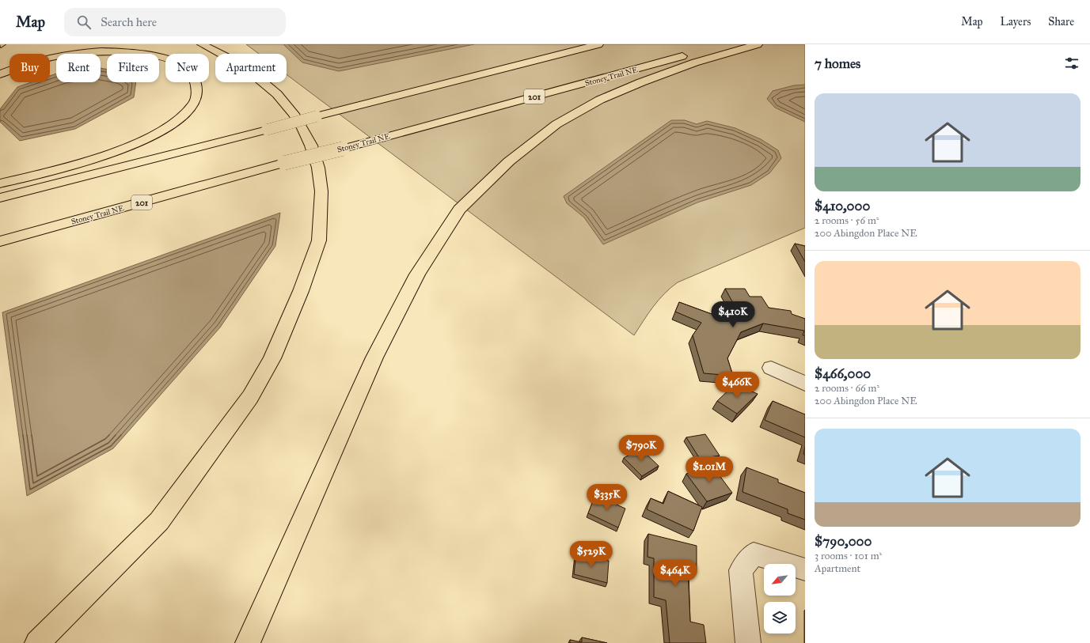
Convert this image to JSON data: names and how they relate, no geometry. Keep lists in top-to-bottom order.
{
  "streets": {
    "highway": ["Stoney Trail NE", "201"]
  },
  "north": "bottom left",
  "page": {
    "header": "Map",
    "search": "Search here",
    "nav": ["Map", "Layers", "Share"],
    "heading": "7 homes",
    "chip": [
      "Buy",
      "Rent",
      "Filters",
      "New",
      "Apartment"
    ],
    "list": [
      {
        "name": "$410,000",
        "note": "2 rooms · 56 m² · 200 Abingdon Place NE"
      },
      {
        "name": "$466,000",
        "note": "2 rooms · 66 m² · 200 Abingdon Place NE"
      },
      {
        "name": "$790,000",
        "note": "3 rooms · 101 m² · Apartment"
      }
    ],
    "price": [
      "$410K",
      "$466K",
      "$790K",
      "$1.01M",
      "$335K",
      "$529K",
      "$464K"
    ]
  }
}
